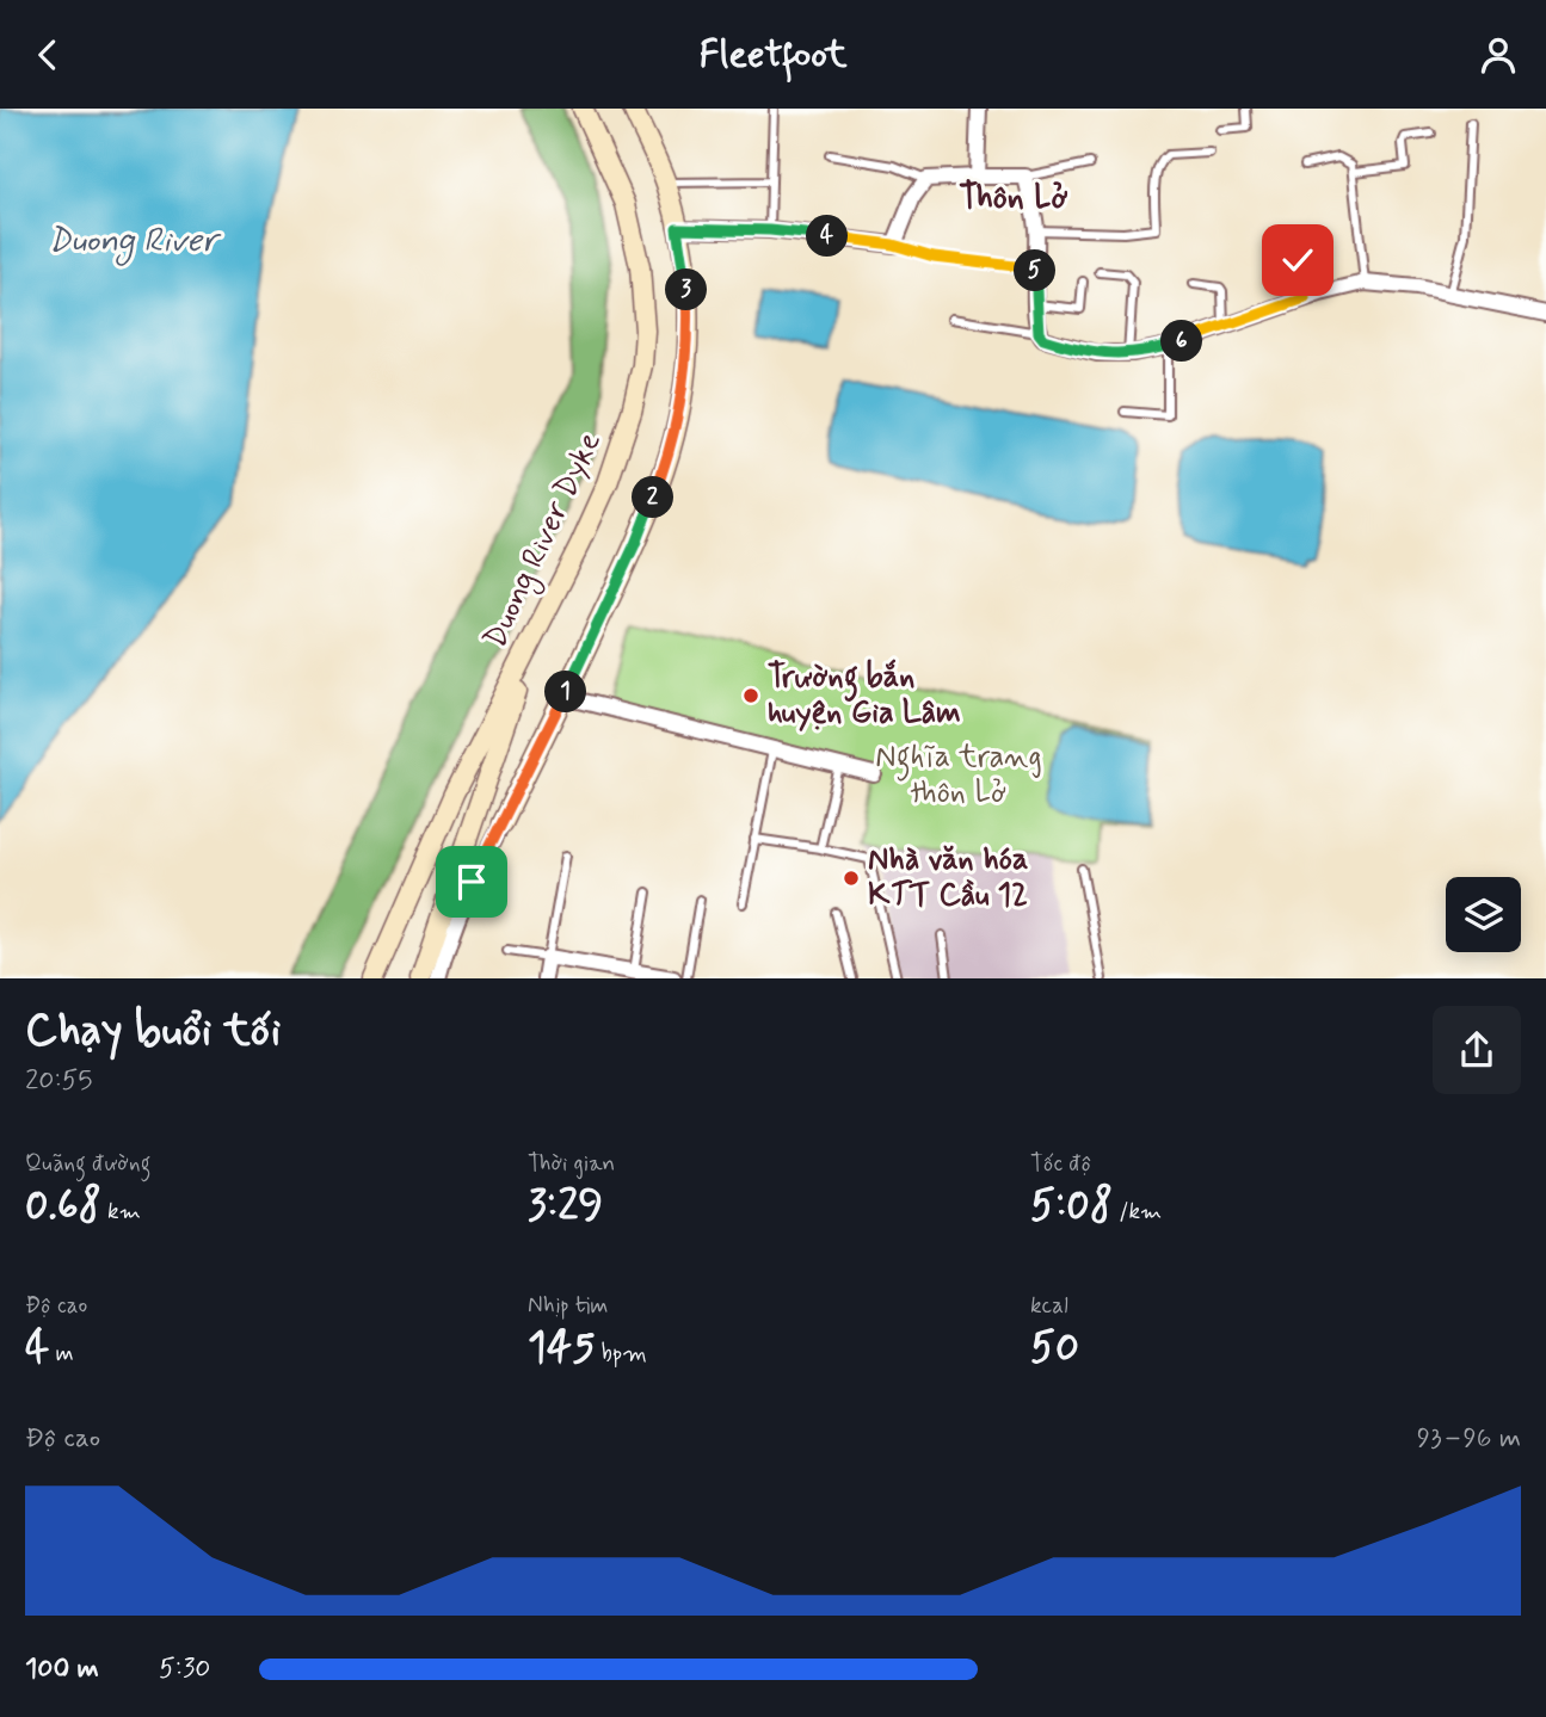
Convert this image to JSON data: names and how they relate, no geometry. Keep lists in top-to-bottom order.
{
  "streets": {
    "main road": ["Duong River Dyke"]
  },
  "districts": ["Thôn Lở"],
  "water": ["Duong River"],
  "parks": ["Nghĩa trang thôn Lở"],
  "places": ["Trường bắn huyện Gia Lâm", "Nhà văn hóa KTT Cầu 12"],
  "page": {
    "header": "Fleetfoot",
    "pins": [
      "4",
      "5",
      "3",
      "6",
      "2",
      "1"
    ],
    "heading": ["Chạy buổi tối", "20:55"],
    "stats": [
      ["Quãng đường", "0.68 km"],
      ["Thời gian", "3:29"],
      ["Tốc độ", "5:08 /km"],
      ["Độ cao", "4 m"],
      ["Nhịp tim", "145 bpm"],
      ["kcal", "50"]
    ],
    "chart": ["Độ cao", "93–96 m"],
    "list": [
      {
        "name": "100 m",
        "note": "5:30"
      }
    ]
  }
}
